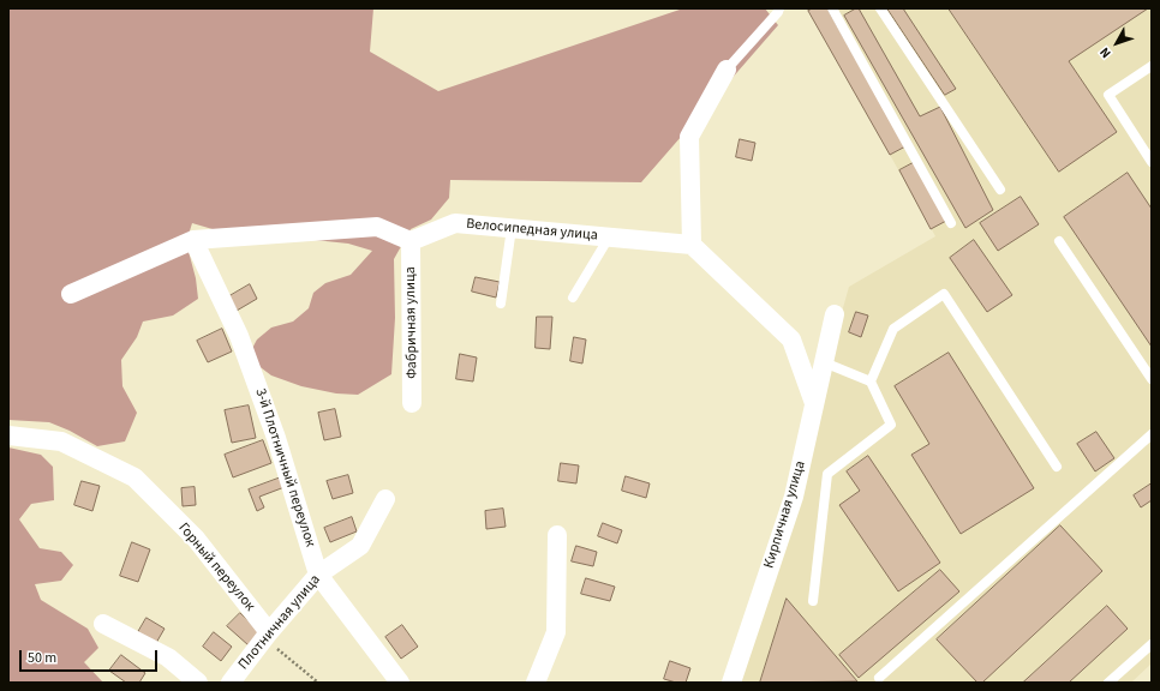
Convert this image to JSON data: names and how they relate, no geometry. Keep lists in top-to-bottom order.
{
  "streets": {
    "street": [
      "Велосипедная улица",
      "Фабричная улица",
      "3-й Плотничный переулок",
      "Кирпичная улица",
      "Горный переулок",
      "Плотничная улица"
    ]
  },
  "crossings": [
    ["Велосипедная улица", "Фабричная улица"],
    ["3-й Плотничный переулок", "Плотничная улица"],
    ["Горный переулок", "Плотничная улица"]
  ],
  "scale_bar": "50 m",
  "north": "bottom left"
}
